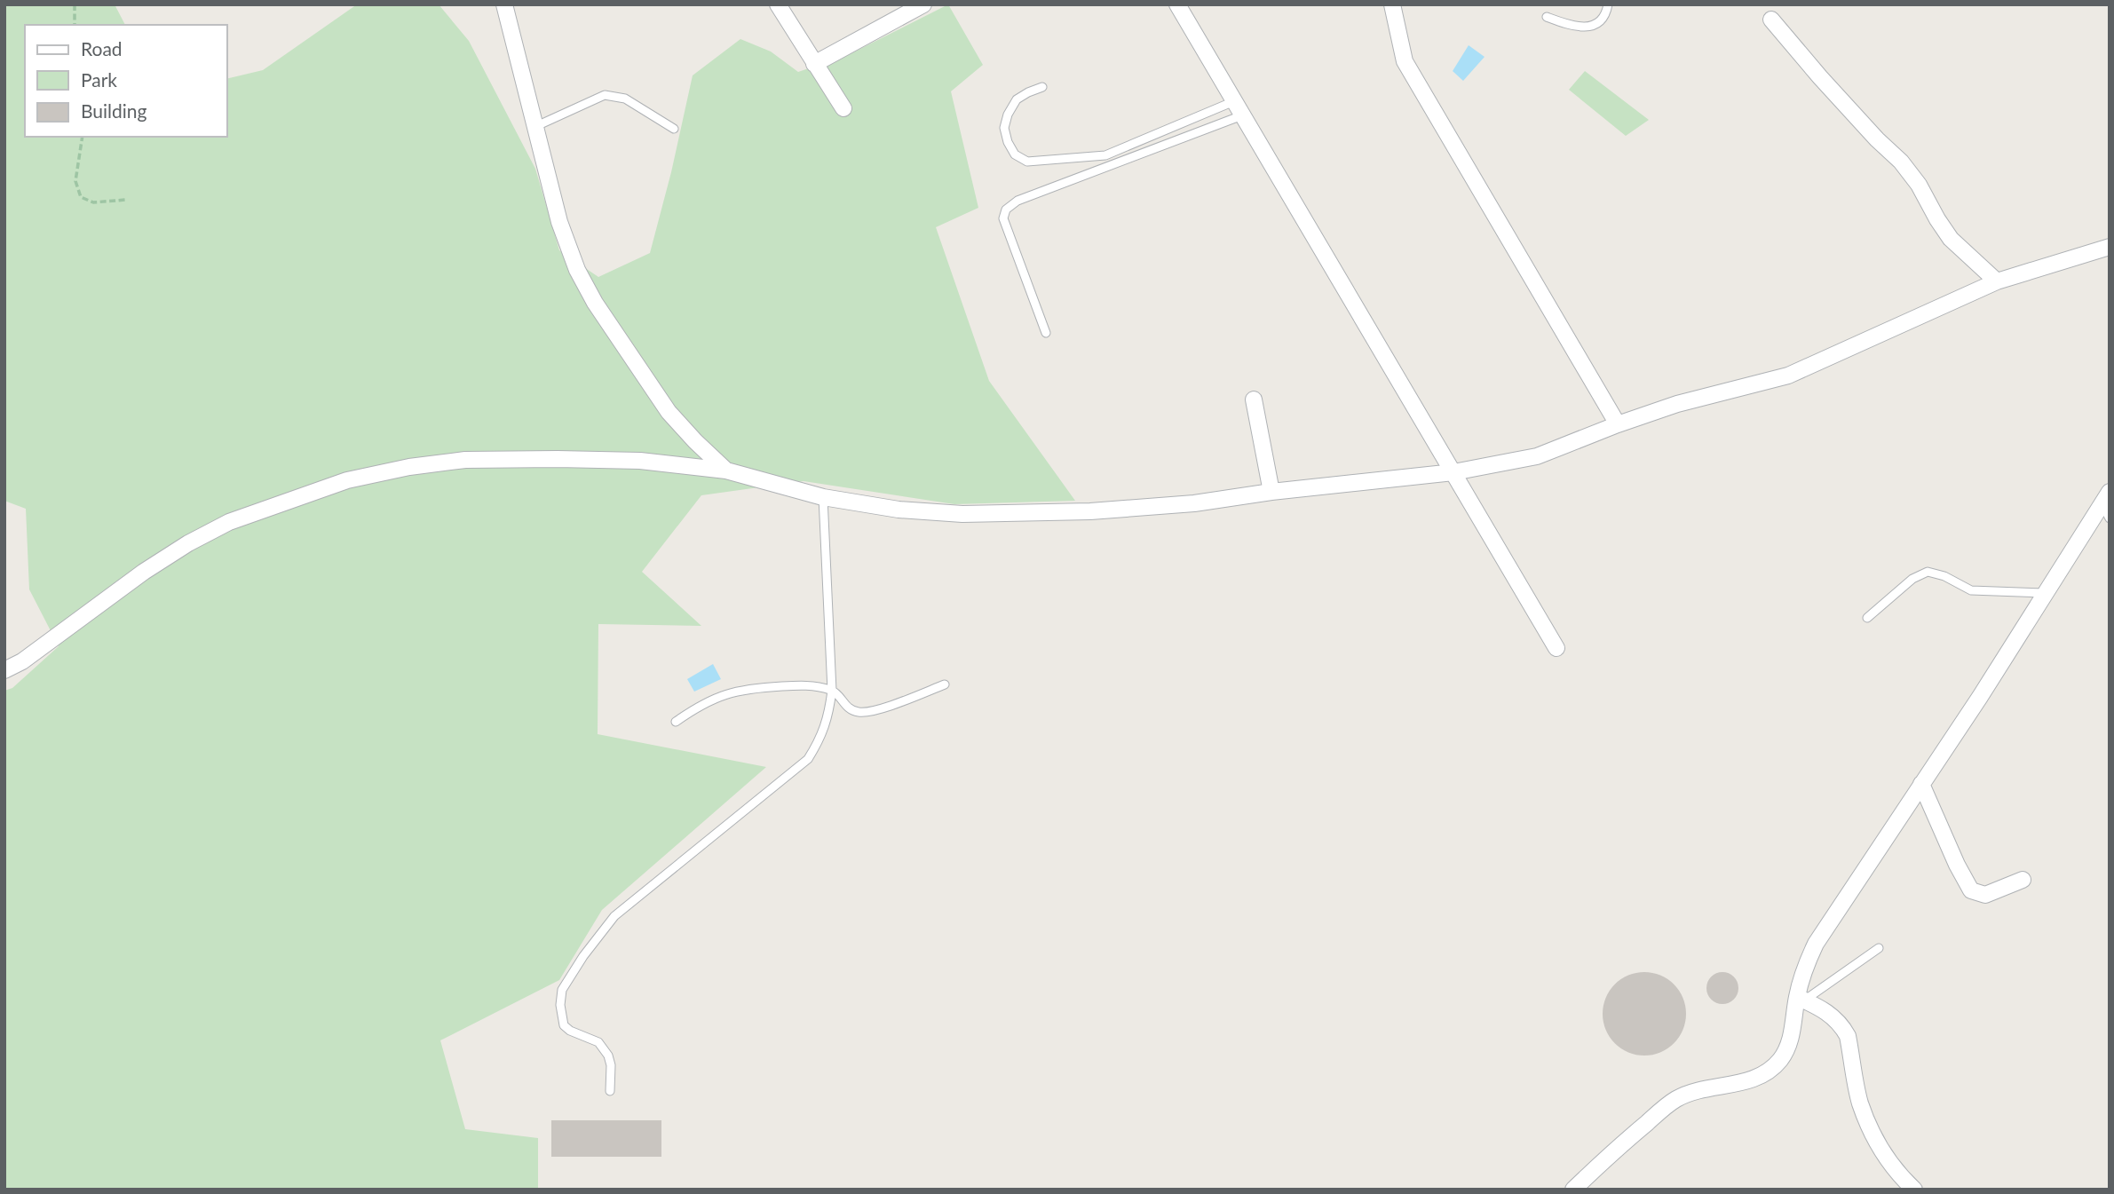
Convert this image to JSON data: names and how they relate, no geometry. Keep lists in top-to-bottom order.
{
  "legend": ["Road", "Park", "Building"]
}
